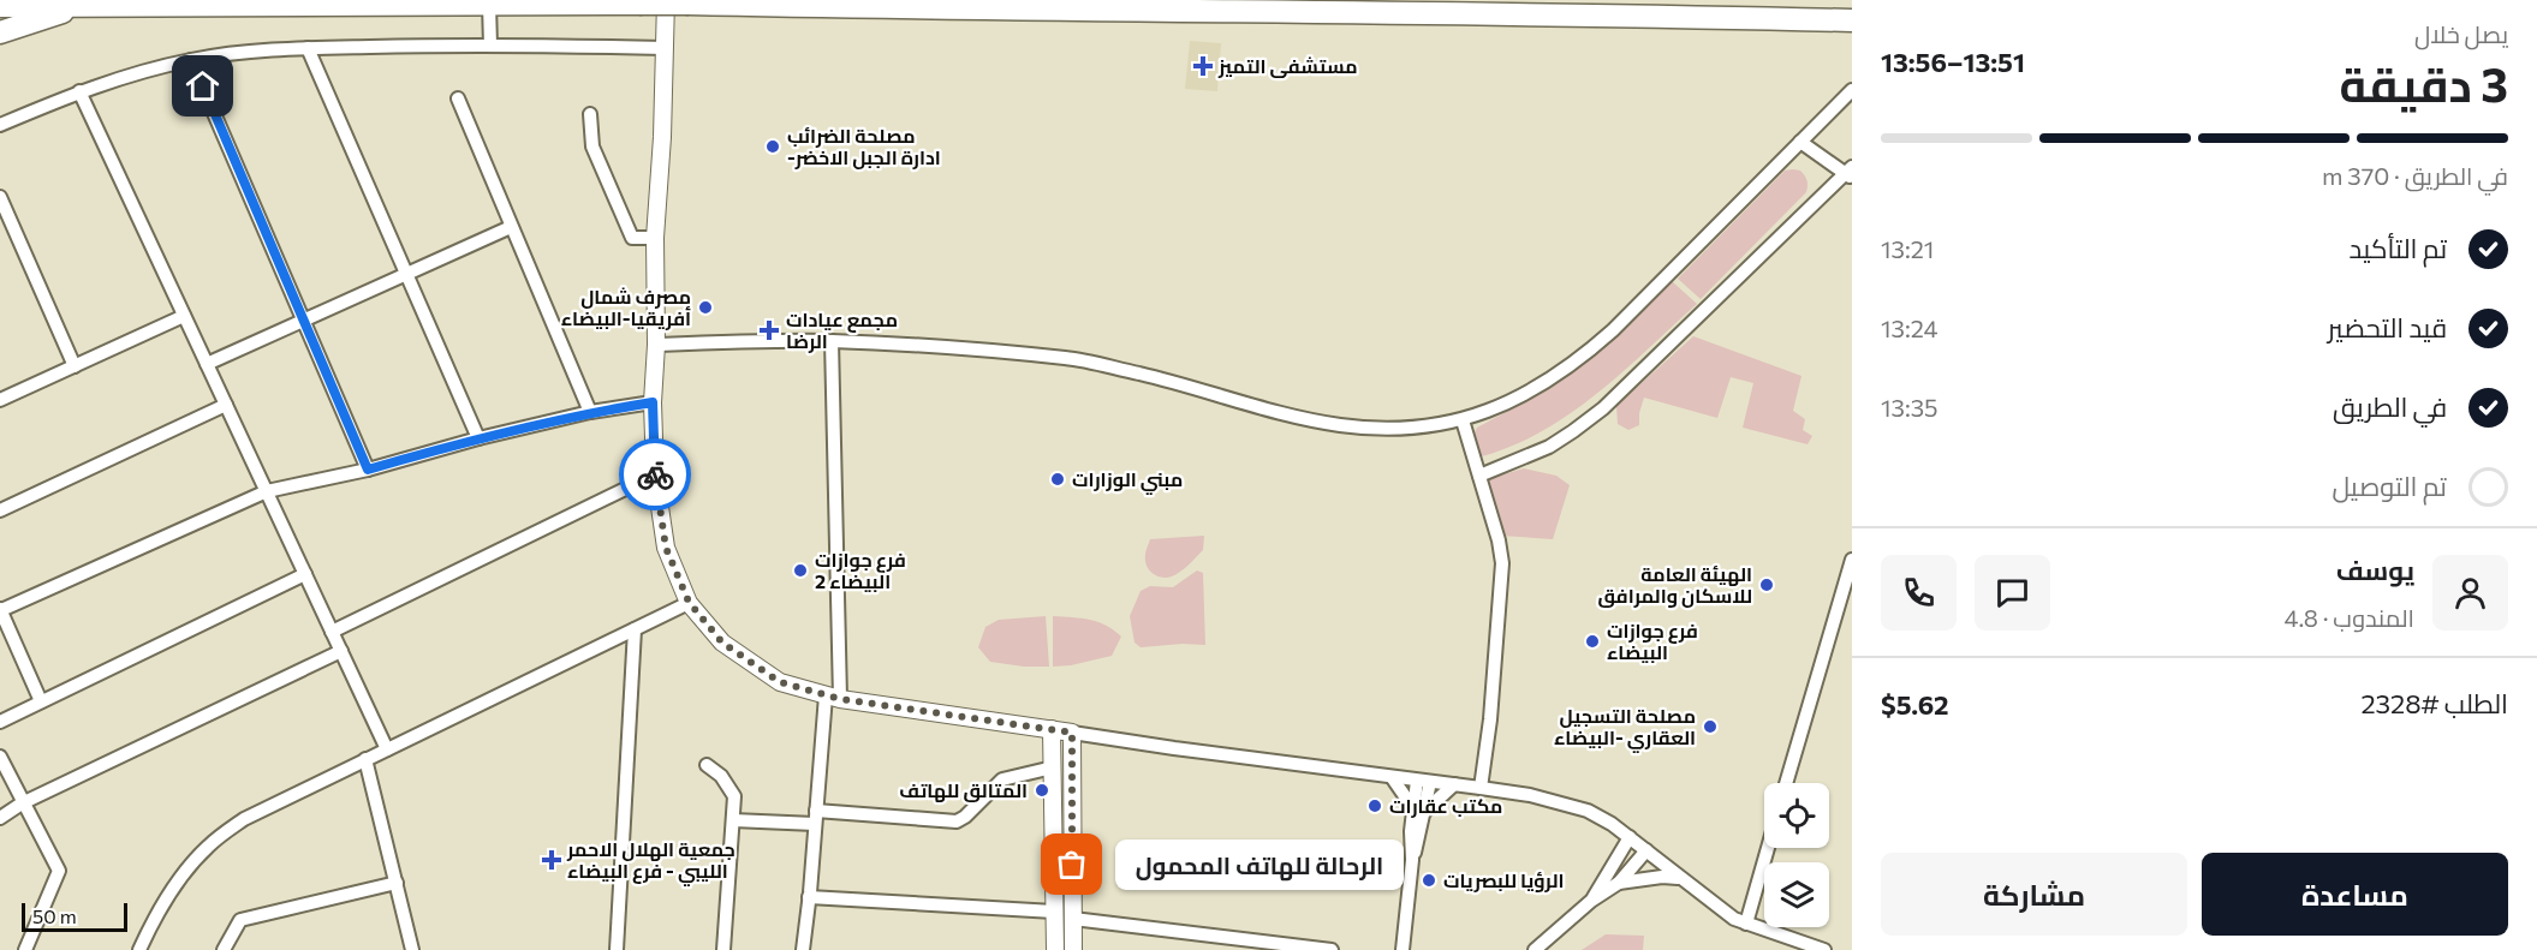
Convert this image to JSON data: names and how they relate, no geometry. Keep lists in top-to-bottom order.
{
  "places": {
    "health": ["مستشفى التميز", "مجمع عيادات الرضا", "جمعية الهلال الاحمر الليبي - فرع البيضاء"],
    "other": [
      "مصلحة الضرائب -ادارة الجبل الاخضر",
      "مصرف شمال أفريقيا-البيضاء",
      "مبني الوزارات",
      "فرع جوازات البيضاء 2",
      "الهيئة العامة للاسكان والمرافق",
      "فرع جوازات البيضاء",
      "مصلحة التسجيل العقاري -البيضاء",
      "المتالق للهاتف",
      "مكتب عقارات",
      "الرحالة للهاتف المحمول",
      "الرؤيا للبصريات"
    ]
  },
  "scale_bar": "50 m",
  "page": {
    "heading": ["3 دقيقة", "يصل خلال", "13:51–13:56"],
    "panel": [
      "يوسف",
      "المندوب · 4.8",
      "الطلب #2328",
      "$5.62"
    ],
    "bar": "في الطريق · 370 m",
    "list": [
      ["تم التأكيد", "13:21"],
      ["قيد التحضير", "13:24"],
      ["في الطريق", "13:35"],
      "تم التوصيل"
    ],
    "buttons": ["مساعدة", "مشاركة"],
    "bubble": "الرحالة للهاتف المحمول",
    "scale": "50 m"
  }
}
